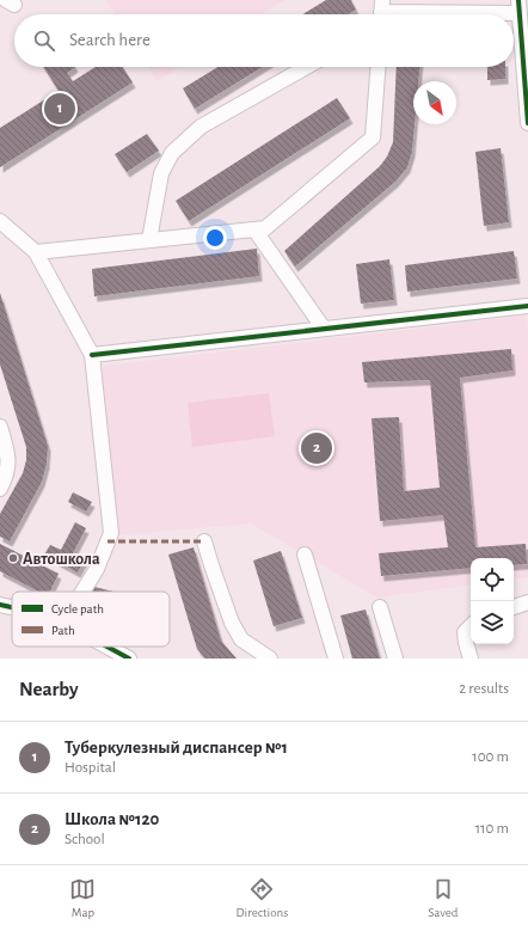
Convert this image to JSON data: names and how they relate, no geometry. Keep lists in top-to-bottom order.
{
  "places": ["Автошкола"],
  "legend": ["Cycle path", "Path"],
  "north": "bottom right",
  "page": {
    "search": "Search here",
    "pins": ["1", "2"],
    "heading": ["Nearby", "2 results"],
    "list": [
      {
        "mark": "1",
        "name": "Туберкулезный диспансер №1",
        "note": "Hospital",
        "value": "100 m"
      },
      {
        "mark": "2",
        "name": "Школа №120",
        "note": "School",
        "value": "110 m"
      }
    ],
    "nav": ["Map", "Directions", "Saved"]
  }
}
